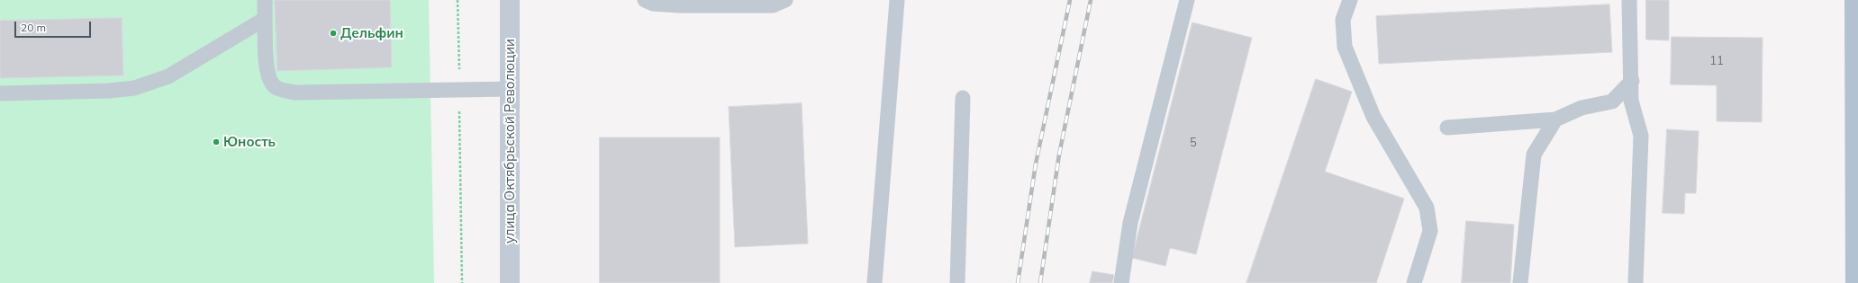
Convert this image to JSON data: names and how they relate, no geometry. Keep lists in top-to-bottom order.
{
  "streets": {
    "street": ["улица Октябрьской Революции"]
  },
  "places": ["Дельфин", "Юность"],
  "house_numbers": ["11", "5"],
  "scale_bar": "20 m"
}
